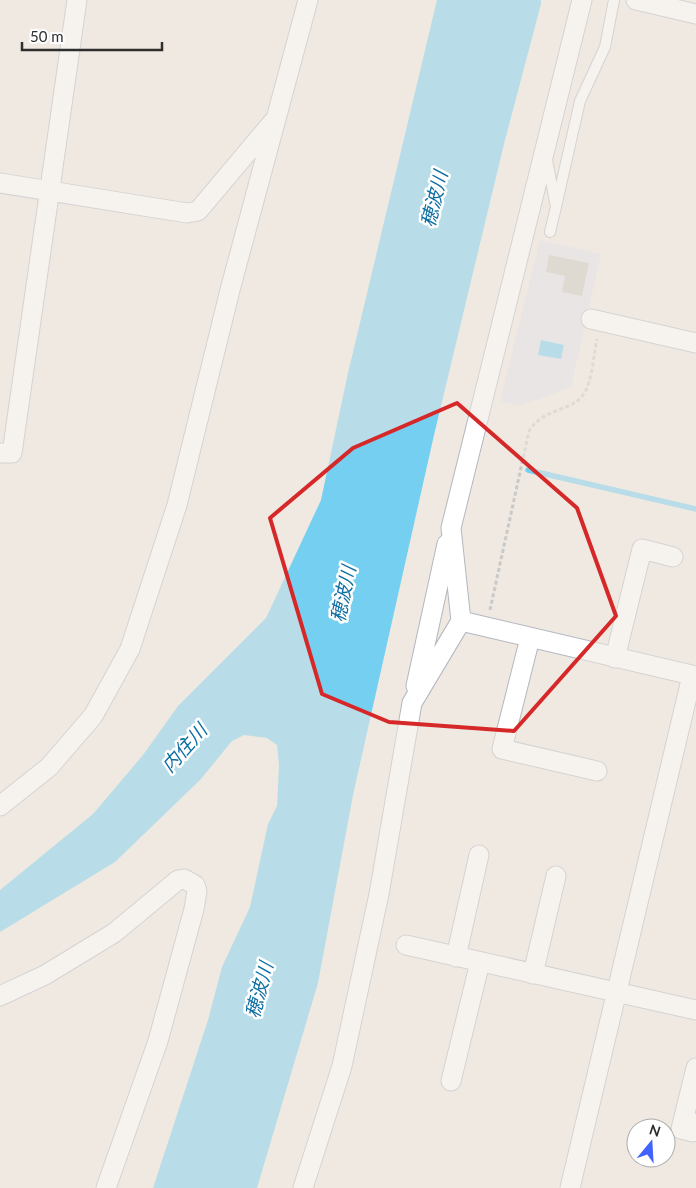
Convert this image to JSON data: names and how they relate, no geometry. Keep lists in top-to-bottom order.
{
  "water": ["穂波川", "内住川"],
  "scale_bar": "50 m",
  "north": "top"
}
